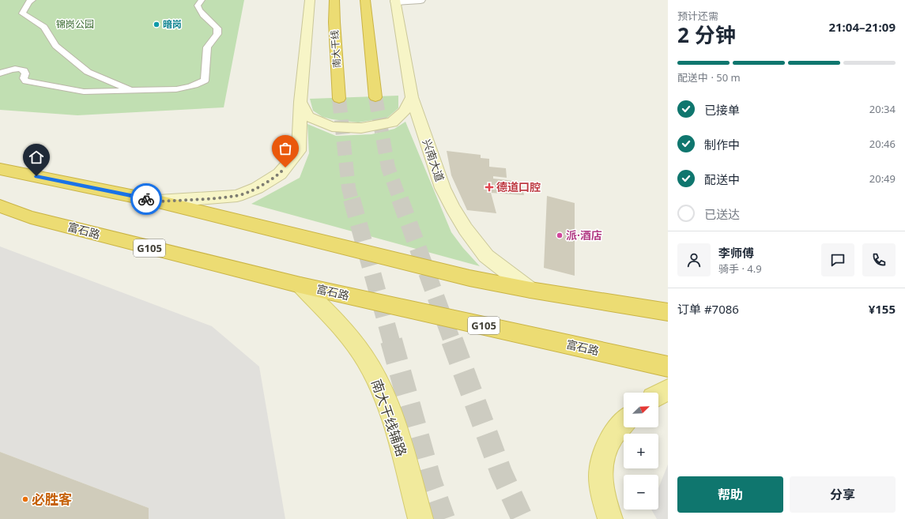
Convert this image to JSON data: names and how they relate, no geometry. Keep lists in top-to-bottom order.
{
  "streets": {
    "highway": ["南大干线", "富石路", "G105"],
    "main road": ["兴南大道", "南大干线辅路"]
  },
  "crossings": [
    ["富石路", "南大干线辅路"]
  ],
  "parks": ["锦岗公园"],
  "places": {
    "other": ["暗岗", "派·酒店", "必胜客"],
    "health": ["德道口腔"]
  },
  "north": "top right",
  "page": {
    "heading": ["2 分钟", "预计还需", "21:04–21:09"],
    "panel": [
      "李师傅",
      "骑手 · 4.9",
      "订单 #7086",
      "¥155"
    ],
    "bar": "配送中 · 50 m",
    "list": [
      ["已接单", "20:34"],
      ["制作中", "20:46"],
      ["配送中", "20:49"],
      "已送达"
    ],
    "map_buttons": ["+", "−"],
    "buttons": ["帮助", "分享"]
  }
}
